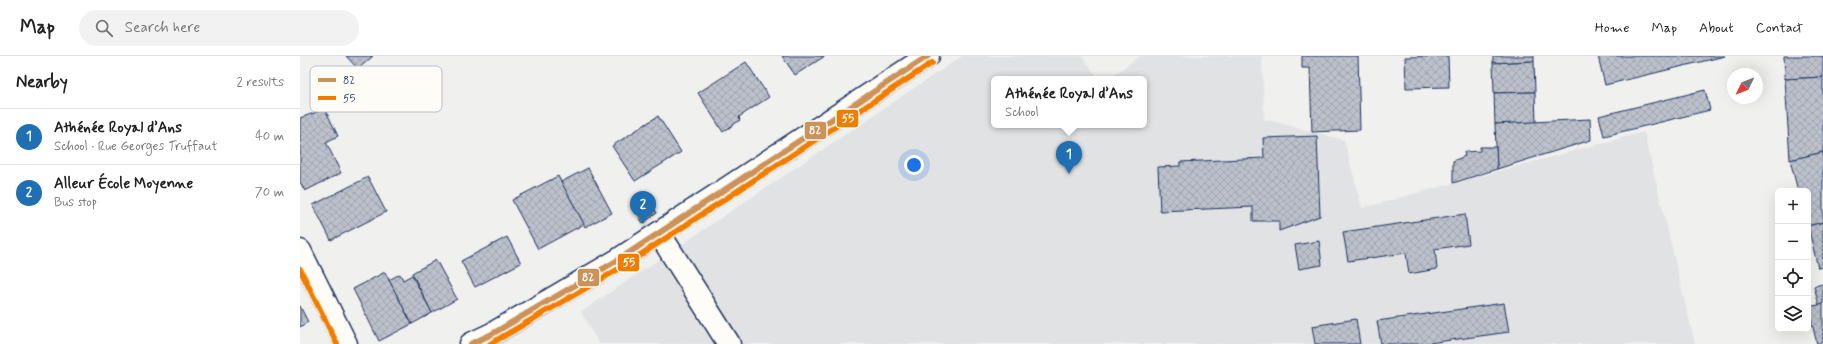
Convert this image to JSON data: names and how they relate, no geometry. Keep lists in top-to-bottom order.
{
  "lines": ["transit line 82", "transit line 55"],
  "legend": ["82", "55"],
  "north": "bottom left",
  "page": {
    "header": "Map",
    "search": "Search here",
    "nav": [
      "Home",
      "Map",
      "About",
      "Contact"
    ],
    "heading": ["Nearby", "2 results"],
    "popup": ["Athénée Royal d’Ans", "School"],
    "list": [
      {
        "mark": "1",
        "name": "Athénée Royal d’Ans",
        "note": "School · Rue Georges Truffaut",
        "value": "40 m"
      },
      {
        "mark": "2",
        "name": "Alleur École Moyenne",
        "note": "Bus stop",
        "value": "70 m"
      }
    ],
    "pins": ["1", "2"],
    "map_buttons": ["+", "−"]
  }
}
